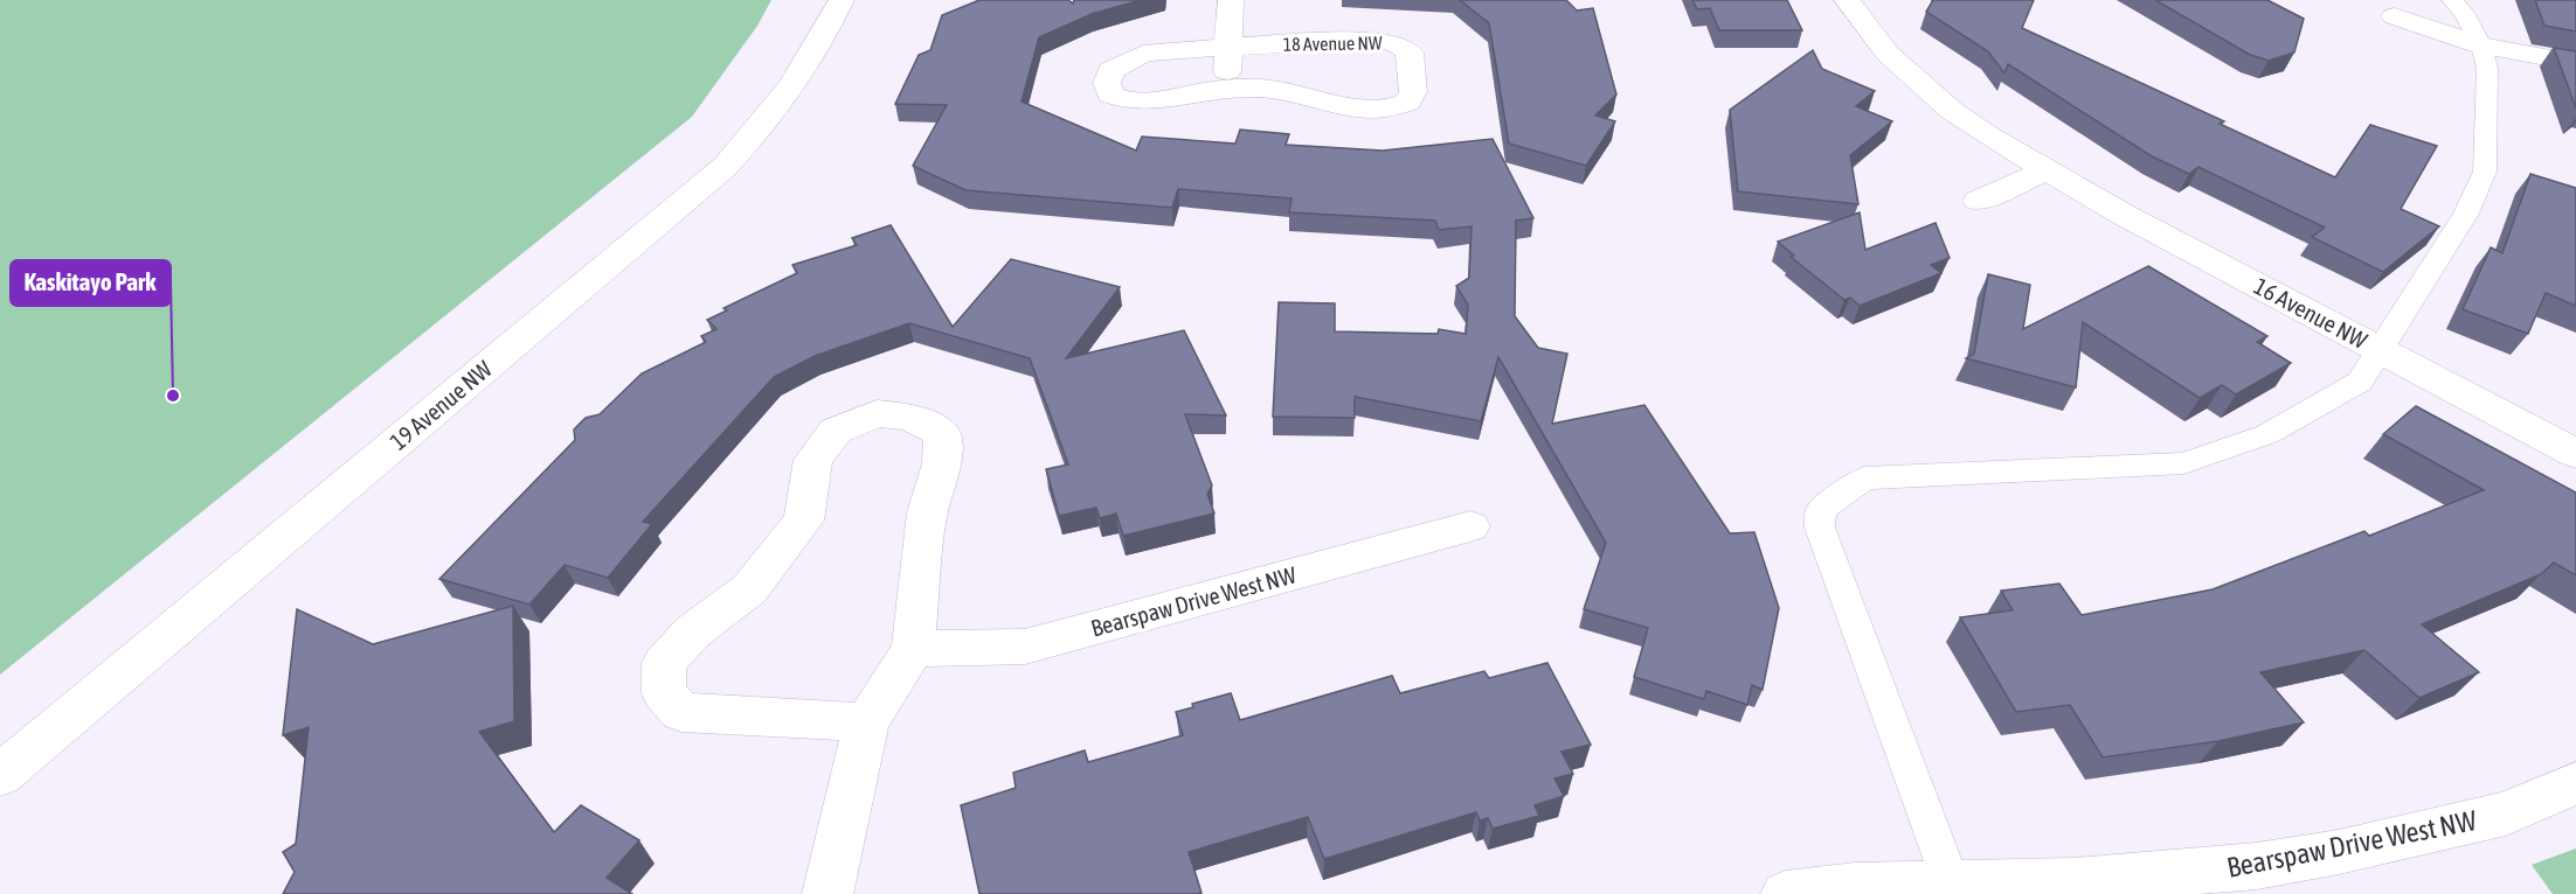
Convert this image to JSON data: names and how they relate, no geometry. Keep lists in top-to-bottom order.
{
  "streets": {
    "street": [
      "18 Avenue NW",
      "16 Avenue NW",
      "19 Avenue NW",
      "Bearspaw Drive West NW"
    ]
  },
  "places": ["Kaskitayo Park"]
}
